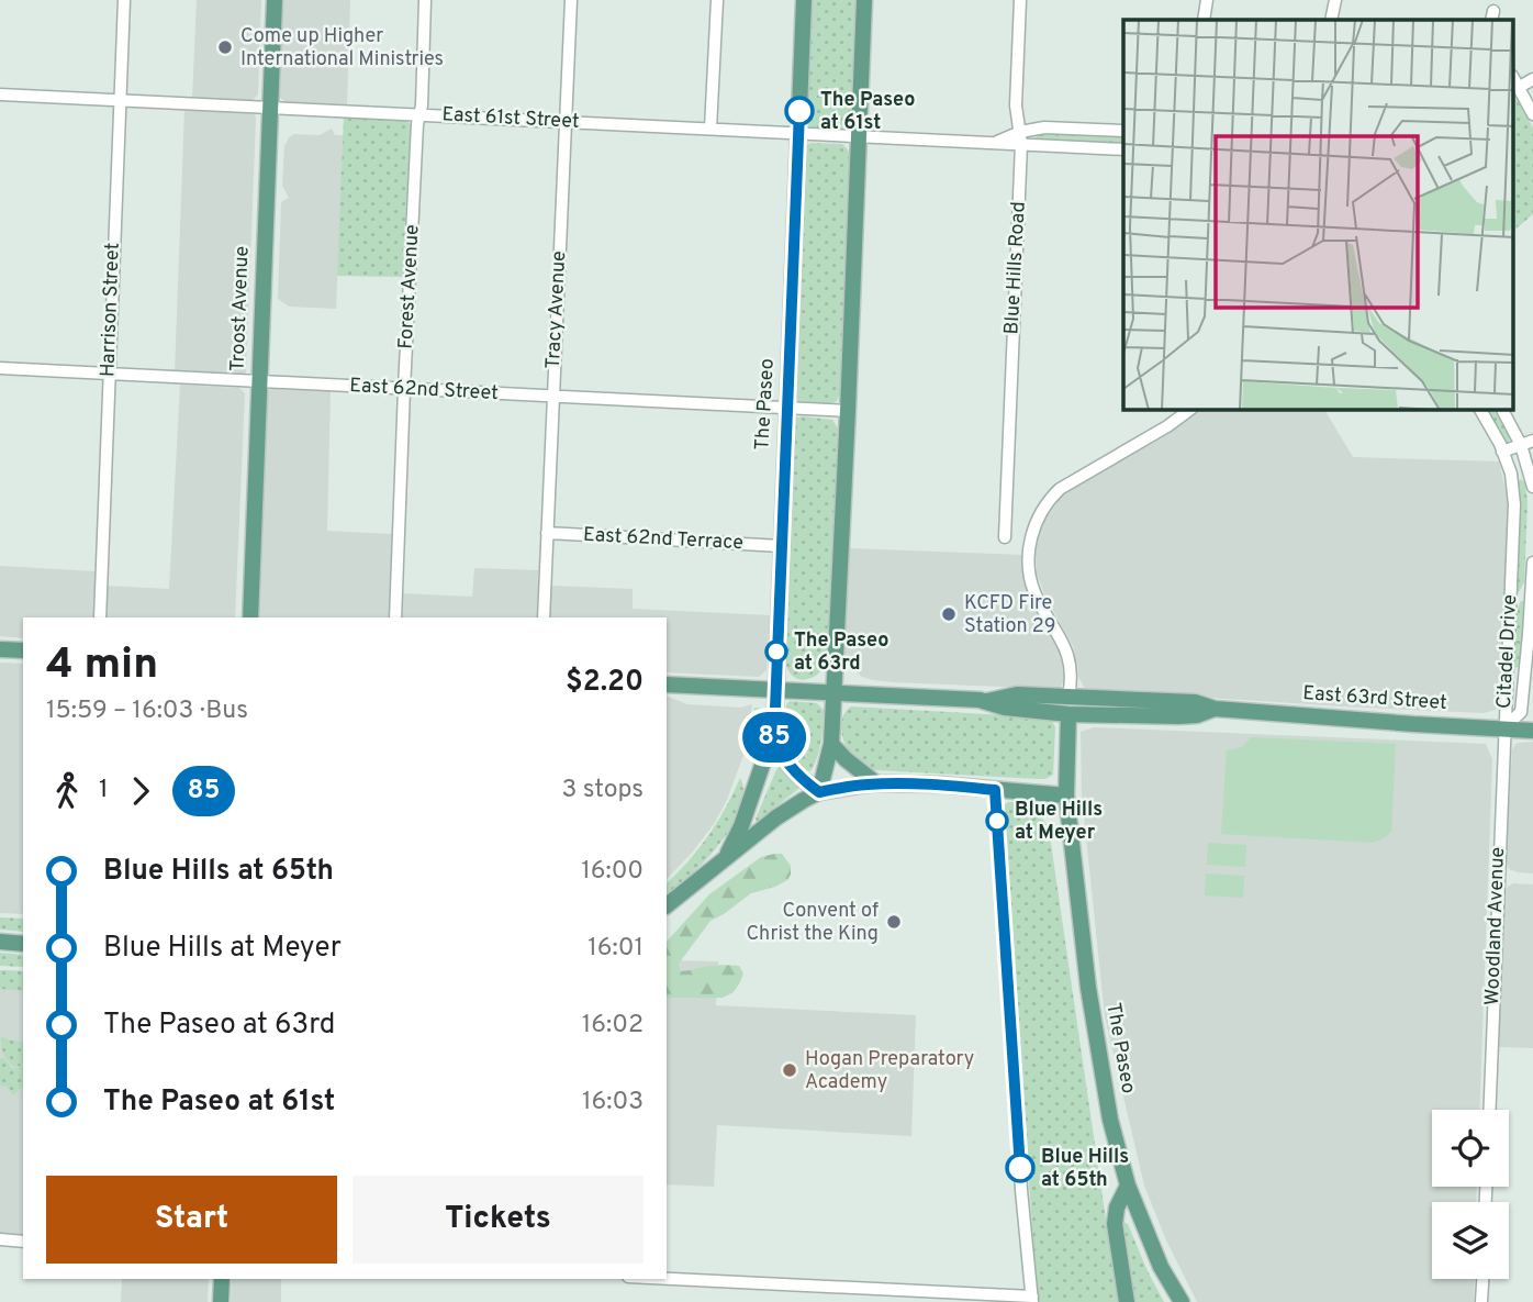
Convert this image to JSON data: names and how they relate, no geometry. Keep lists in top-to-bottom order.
{
  "streets": {
    "main road": ["Troost Avenue", "The Paseo", "East 63rd Street"],
    "street": [
      "East 61st Street",
      "Blue Hills Road",
      "Forest Avenue",
      "Harrison Street",
      "Tracy Avenue",
      "East 62nd Street",
      "East 62nd Terrace",
      "Citadel Drive",
      "Woodland Avenue"
    ]
  },
  "crossings": [
    ["East 61st Street", "Blue Hills Road"],
    ["East 61st Street", "Forest Avenue"],
    ["East 61st Street", "Troost Avenue"],
    ["East 61st Street", "Harrison Street"],
    ["East 61st Street", "Tracy Avenue"],
    ["East 61st Street", "The Paseo"],
    ["Forest Avenue", "East 62nd Street"],
    ["Troost Avenue", "East 62nd Street"],
    ["Harrison Street", "East 62nd Street"],
    ["Tracy Avenue", "East 62nd Street"],
    ["Tracy Avenue", "East 62nd Terrace"],
    ["East 62nd Street", "The Paseo"],
    ["The Paseo", "East 62nd Terrace"],
    ["The Paseo", "East 63rd Street"],
    ["Citadel Drive", "East 63rd Street"],
    ["Citadel Drive", "Woodland Avenue"],
    ["East 63rd Street", "Woodland Avenue"]
  ],
  "places": [
    "Come up Higher International Ministries",
    "The Paseo at 61st",
    "KCFD Fire Station 29",
    "The Paseo at 63rd",
    "Blue Hills at Meyer",
    "Convent of Christ the King",
    "Hogan Preparatory Academy",
    "Blue Hills at 65th"
  ],
  "lines": ["bus line 85"],
  "page": {
    "on_map": "85",
    "heading": ["4 min", "15:59 – 16:03 · Bus", "$2.20"],
    "legs": ["1", "85", "3 stops"],
    "list": [
      {
        "name": "Blue Hills at 65th",
        "value": "16:00"
      },
      {
        "name": "Blue Hills at Meyer",
        "value": "16:01"
      },
      {
        "name": "The Paseo at 63rd",
        "value": "16:02"
      },
      {
        "name": "The Paseo at 61st",
        "value": "16:03"
      }
    ],
    "buttons": ["Start", "Tickets"]
  }
}
